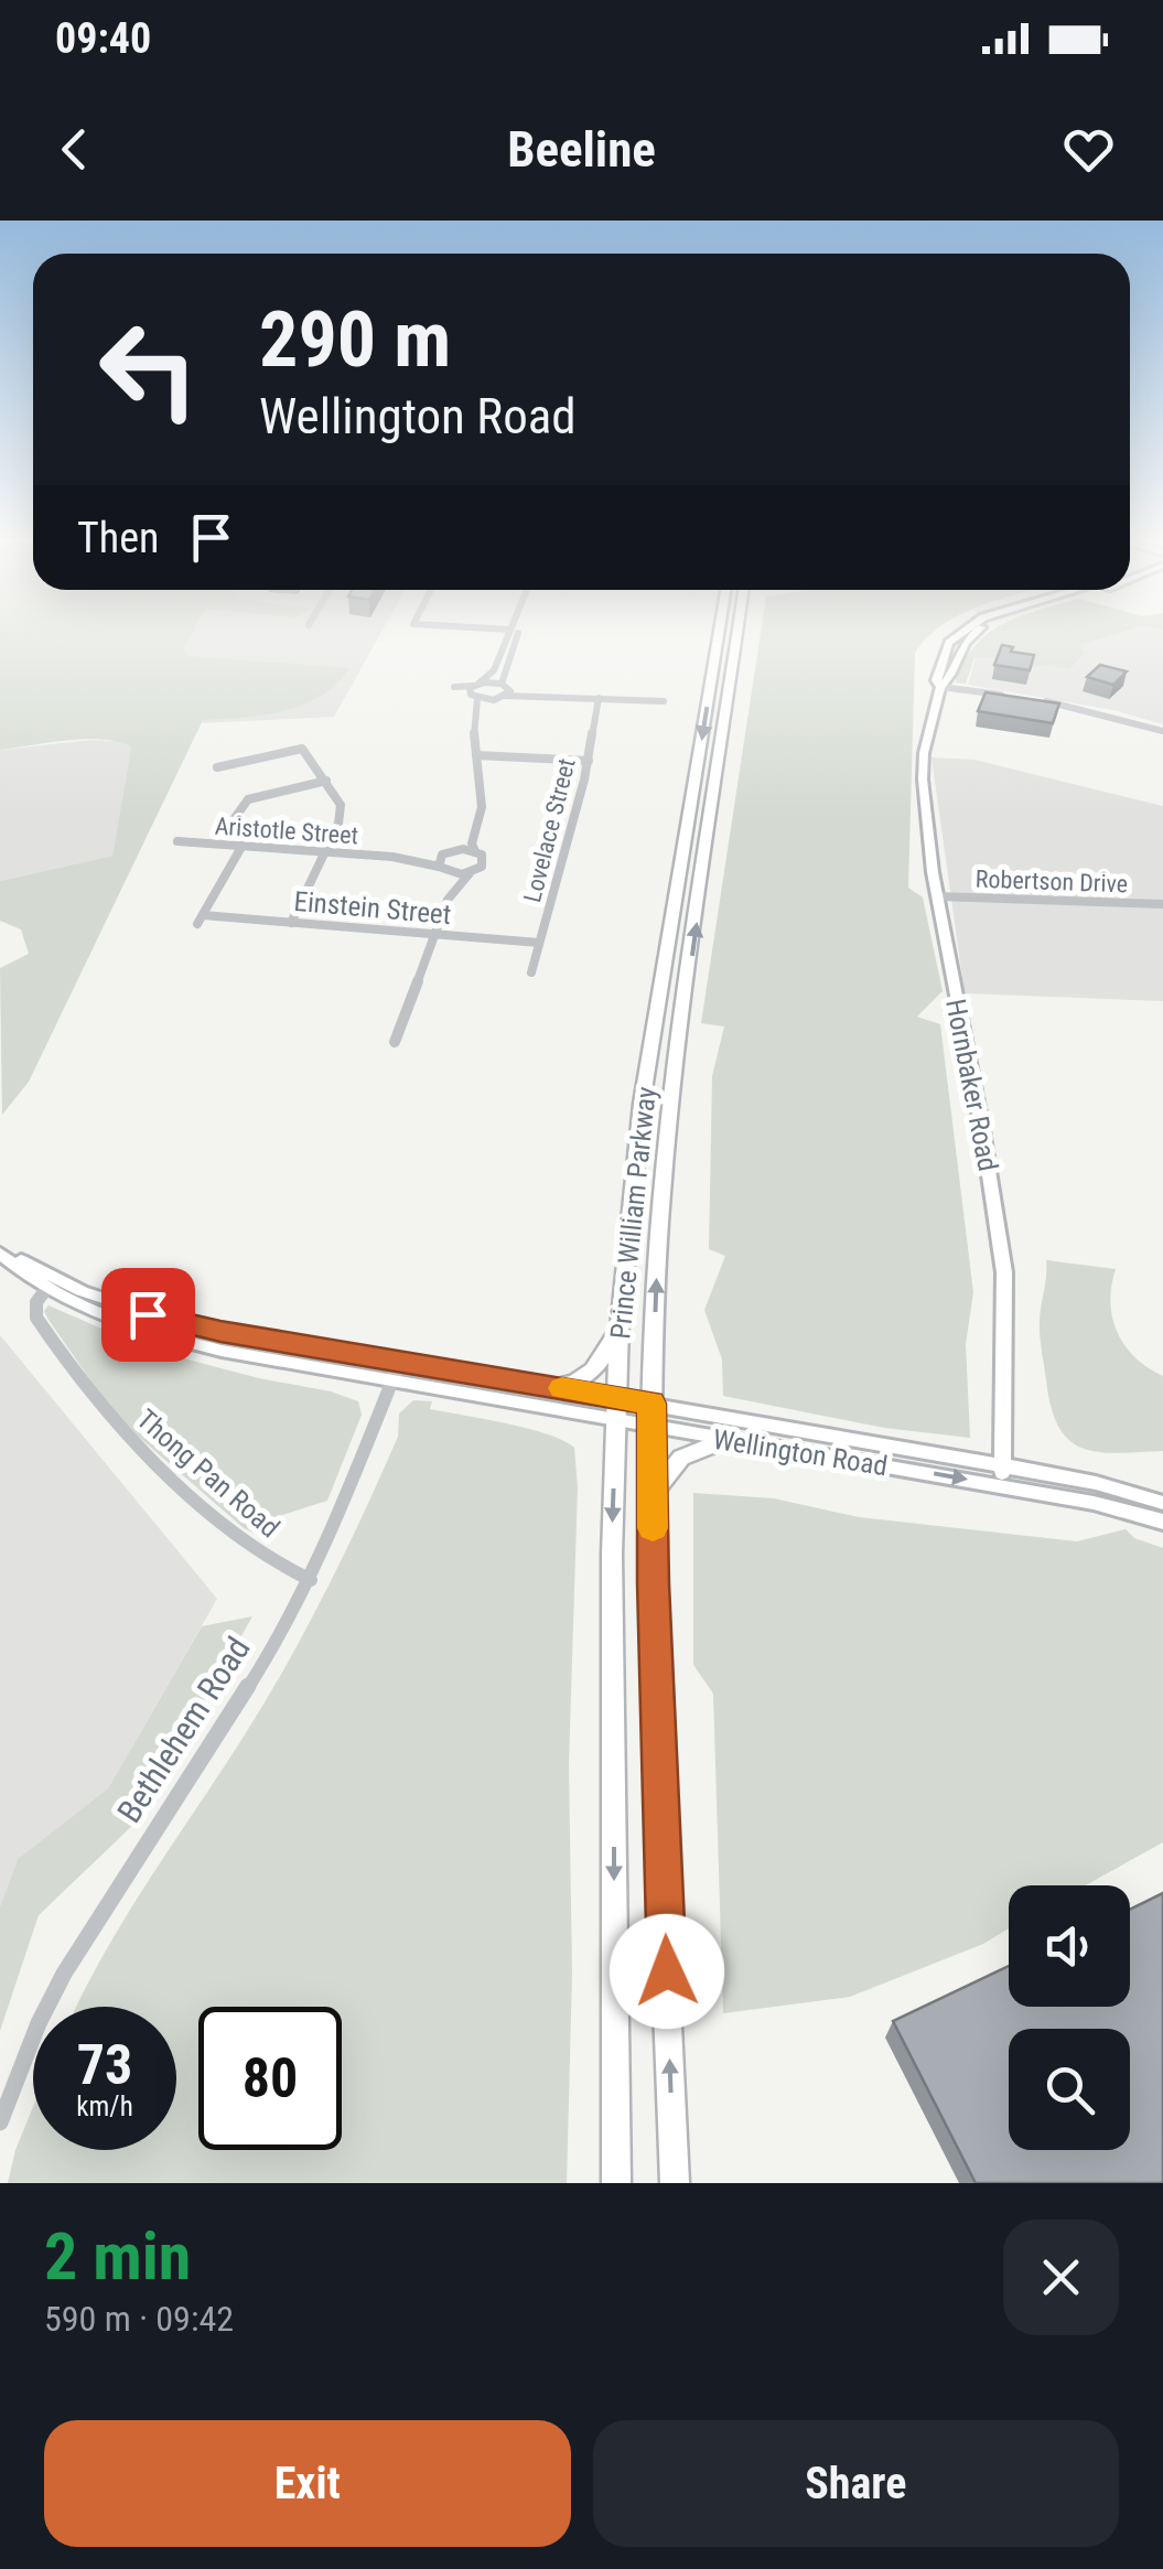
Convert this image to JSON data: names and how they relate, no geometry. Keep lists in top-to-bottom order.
{
  "streets": {
    "highway": ["Prince William Parkway"],
    "main road": ["Hornbaker Road", "Wellington Road"],
    "street": [
      "Aristotle Street",
      "Lovelace Street",
      "Robertson Drive",
      "Einstein Street",
      "Thong Pan Road",
      "Bethlehem Road"
    ]
  },
  "crossings": [
    ["Aristotle Street", "Einstein Street"],
    ["Lovelace Street", "Einstein Street"],
    ["Robertson Drive", "Hornbaker Road"],
    ["Hornbaker Road", "Wellington Road"],
    ["Prince William Parkway", "Wellington Road"],
    ["Wellington Road", "Thong Pan Road"],
    ["Wellington Road", "Bethlehem Road"],
    ["Thong Pan Road", "Bethlehem Road"]
  ],
  "page": {
    "status": "09:40",
    "header": "Beeline",
    "turn": ["290 m", "Wellington Road"],
    "then": "Then",
    "speed": "73 km/h",
    "limit": "80",
    "heading": ["2 min", "590 m · 09:42"],
    "buttons": ["Exit", "Share"]
  }
}
